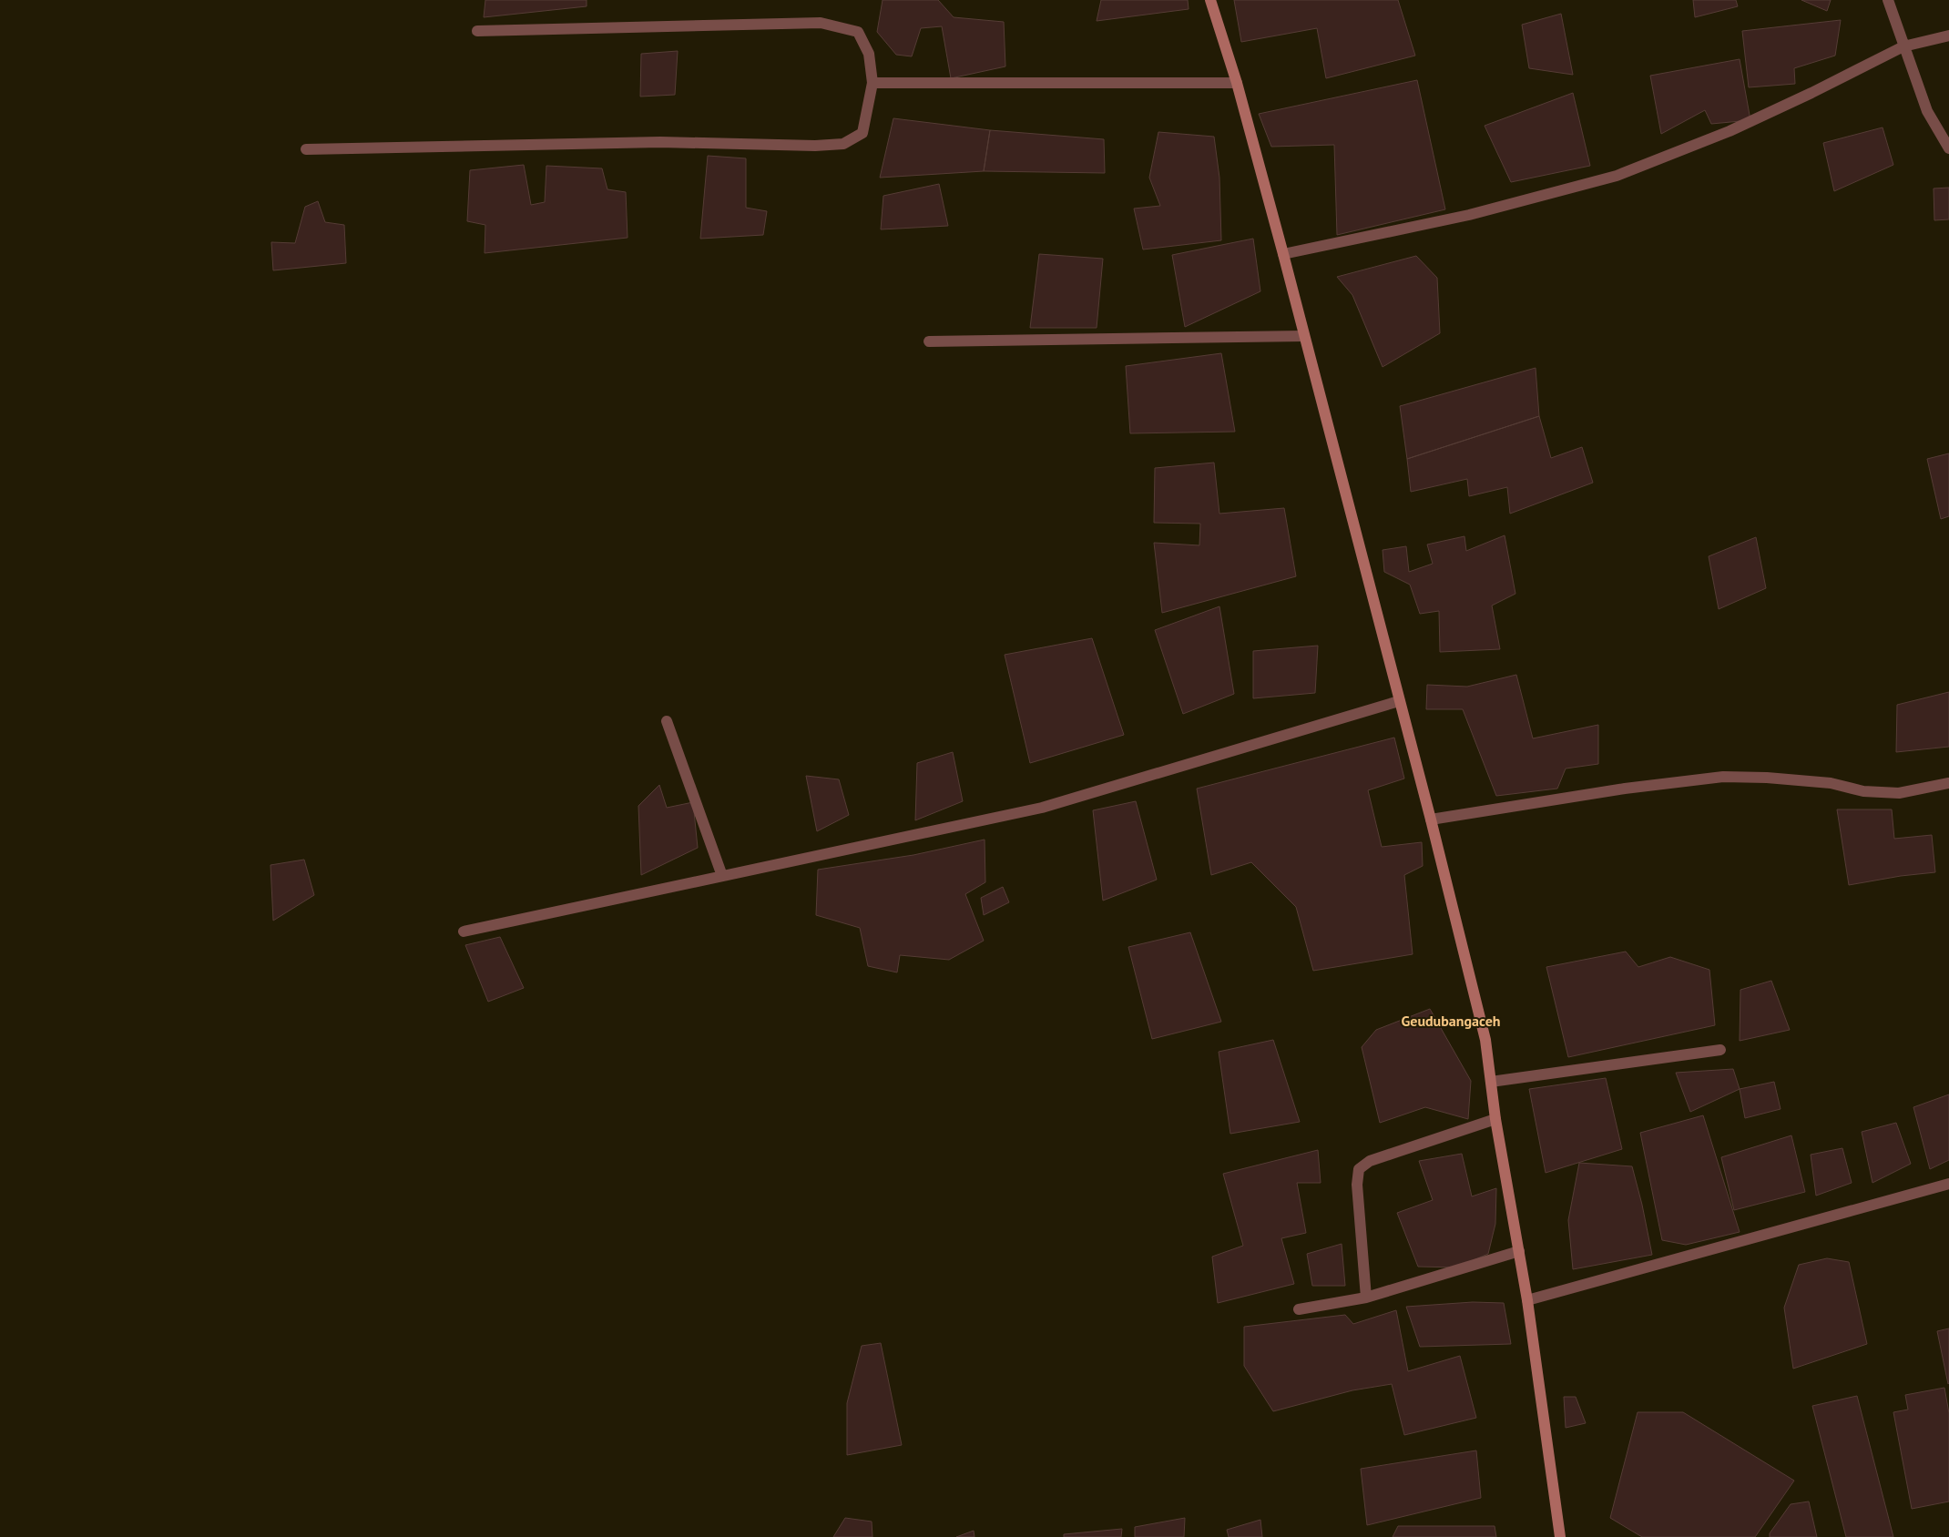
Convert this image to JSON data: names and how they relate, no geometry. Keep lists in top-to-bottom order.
{
  "districts": ["Geudubangaceh"]
}
